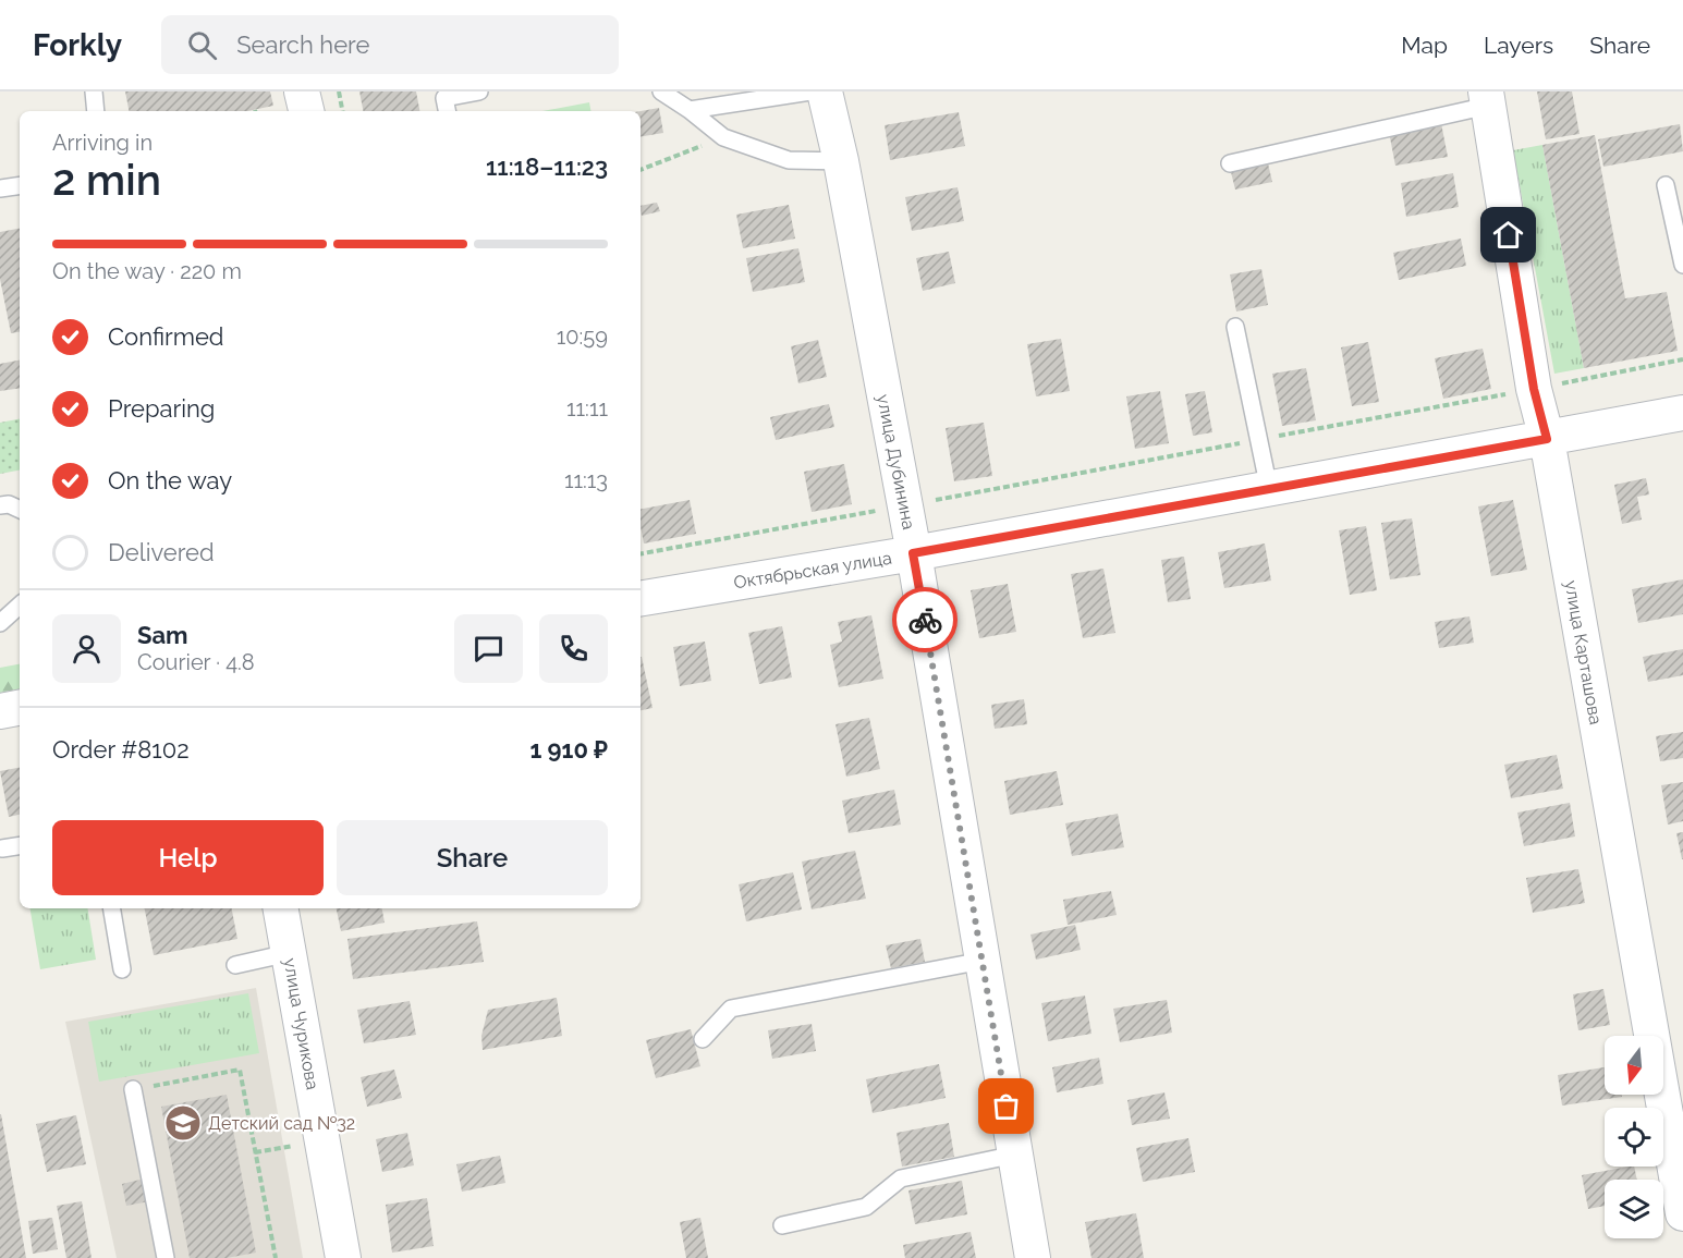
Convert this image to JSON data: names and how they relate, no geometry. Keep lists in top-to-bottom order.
{
  "streets": {
    "street": [
      "улица Дубинина",
      "Октябрьская улица",
      "улица Карташова",
      "улица Чурикова"
    ]
  },
  "crossings": [
    ["улица Дубинина", "Октябрьская улица"],
    ["Октябрьская улица", "улица Карташова"]
  ],
  "places": {
    "school or university": ["Детский сад №32"]
  },
  "north": "bottom",
  "page": {
    "header": "Forkly",
    "search": "Search here",
    "nav": ["Map", "Layers", "Share"],
    "heading": ["2 min", "Arriving in", "11:18–11:23"],
    "panel": [
      "Sam",
      "Courier · 4.8",
      "Order #8102",
      "1 910 ₽"
    ],
    "bar": "On the way · 220 m",
    "list": [
      ["Confirmed", "10:59"],
      ["Preparing", "11:11"],
      ["On the way", "11:13"],
      "Delivered"
    ],
    "buttons": ["Help", "Share"]
  }
}
